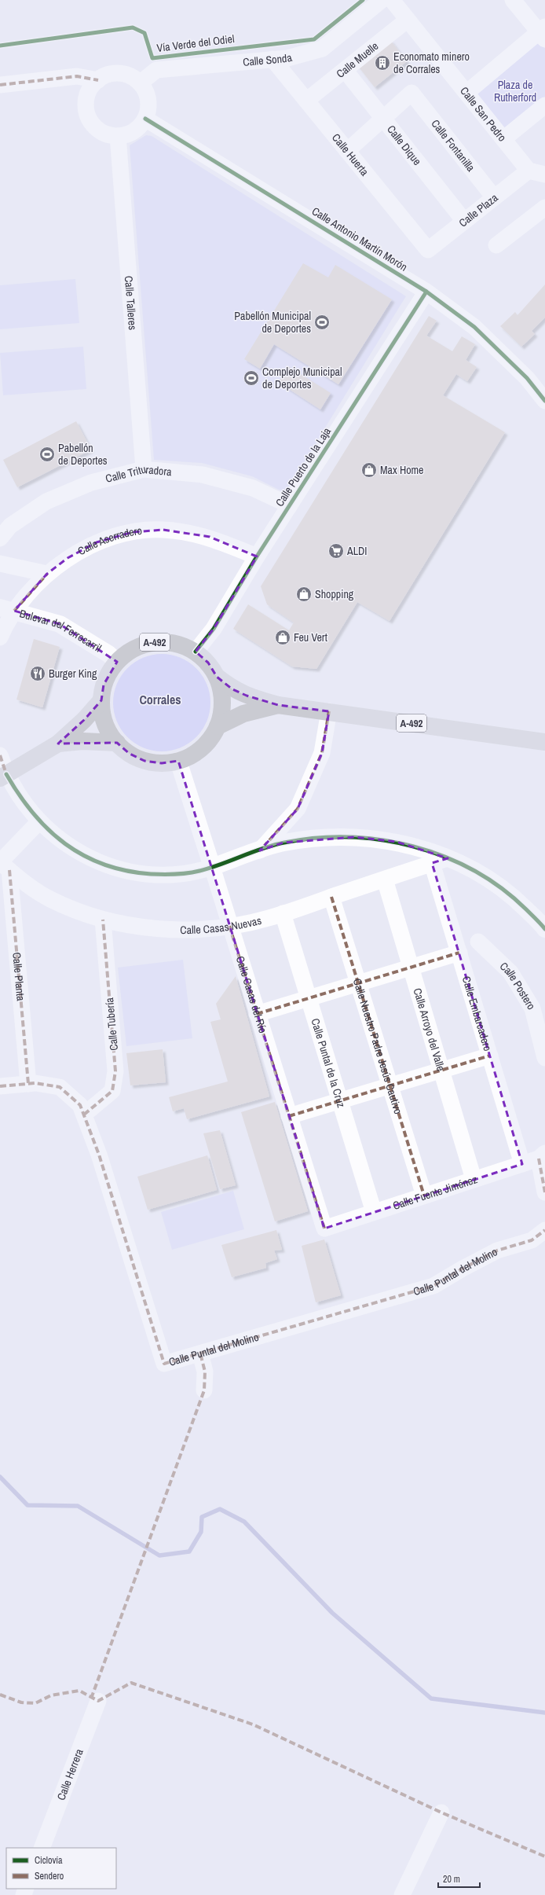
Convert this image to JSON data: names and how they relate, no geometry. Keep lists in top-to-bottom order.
{
  "streets": {
    "main road": ["A-492"],
    "street": [
      "Calle Sonda",
      "Calle Muelle",
      "Calle San Pedro",
      "Calle Dique",
      "Calle Fontanilla",
      "Calle Huerta",
      "Calle Plaza",
      "Calle Antonio Martín Morón",
      "Calle Talleres",
      "Calle Puerto de la Laja",
      "Calle Trituradora",
      "Calle Aserradero",
      "Bulevar del Ferrocarril",
      "Calle Casas Nuevas",
      "Calle Planta",
      "Calle Postero",
      "Calle Casas del Río",
      "Calle Embarcadero",
      "Calle Tubería",
      "Calle Arroyo del Valle",
      "Calle Nuestro Padre Jesús Cautivo",
      "Calle Puntal de la Cruz",
      "Calle Fuente Jiménez",
      "Calle Puntal del Molino",
      "Calle Herrera"
    ],
    "cycle path": ["Vía Verde del Odiel"]
  },
  "crossings": [
    ["Calle Sonda", "Calle Huerta"],
    ["Calle Sonda", "Calle Antonio Martín Morón"],
    ["Calle Sonda", "Calle Talleres"],
    ["Calle Muelle", "Calle San Pedro"],
    ["Calle Muelle", "Calle Dique"],
    ["Calle Muelle", "Calle Huerta"],
    ["Calle San Pedro", "Calle Plaza"],
    ["Calle Dique", "Calle Fontanilla"],
    ["Calle Dique", "Calle Plaza"],
    ["Calle Fontanilla", "Calle Plaza"],
    ["Calle Huerta", "Calle Plaza"],
    ["Calle Antonio Martín Morón", "Calle Talleres"],
    ["Calle Antonio Martín Morón", "Calle Puerto de la Laja"],
    ["Calle Talleres", "Calle Trituradora"],
    ["Calle Puerto de la Laja", "Calle Trituradora"],
    ["Calle Puerto de la Laja", "Calle Aserradero"],
    ["Calle Puerto de la Laja", "A-492"],
    ["Calle Aserradero", "Bulevar del Ferrocarril"],
    ["Bulevar del Ferrocarril", "A-492"],
    ["A-492", "Calle Casas del Río"],
    ["Calle Casas Nuevas", "Calle Planta"],
    ["Calle Casas Nuevas", "Calle Casas del Río"],
    ["Calle Casas Nuevas", "Calle Embarcadero"],
    ["Calle Casas Nuevas", "Calle Tubería"],
    ["Calle Casas Nuevas", "Calle Arroyo del Valle"],
    ["Calle Casas Nuevas", "Calle Nuestro Padre Jesús Cautivo"],
    ["Calle Casas Nuevas", "Calle Puntal de la Cruz"],
    ["Calle Planta", "Calle Puntal del Molino"],
    ["Calle Casas del Río", "Calle Fuente Jiménez"],
    ["Calle Embarcadero", "Calle Fuente Jiménez"],
    ["Calle Tubería", "Calle Puntal del Molino"],
    ["Calle Arroyo del Valle", "Calle Fuente Jiménez"],
    ["Calle Nuestro Padre Jesús Cautivo", "Calle Fuente Jiménez"],
    ["Calle Puntal de la Cruz", "Calle Fuente Jiménez"]
  ],
  "districts": ["Corrales"],
  "parks": ["Plaza de Rutherford"],
  "places": {
    "building": ["Economato minero de Corrales"],
    "sports": ["Pabellón Municipal de Deportes", "Complejo Municipal de Deportes", "Pabellón de Deportes"],
    "shop": ["Max Home", "Shopping", "Feu Vert"],
    "supermarket": ["ALDI"],
    "restaurant": ["Burger King"]
  },
  "legend": ["Ciclovía", "Sendero"],
  "scale_bar": "20 m"
}
